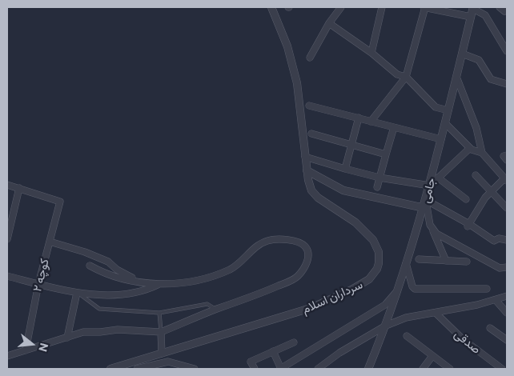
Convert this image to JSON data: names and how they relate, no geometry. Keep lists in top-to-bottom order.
{
  "streets": {
    "street": [
      "جامی",
      "کوچه ۲",
      "سرداران اسلام",
      "صدقی"
    ]
  },
  "north": "right"
}
